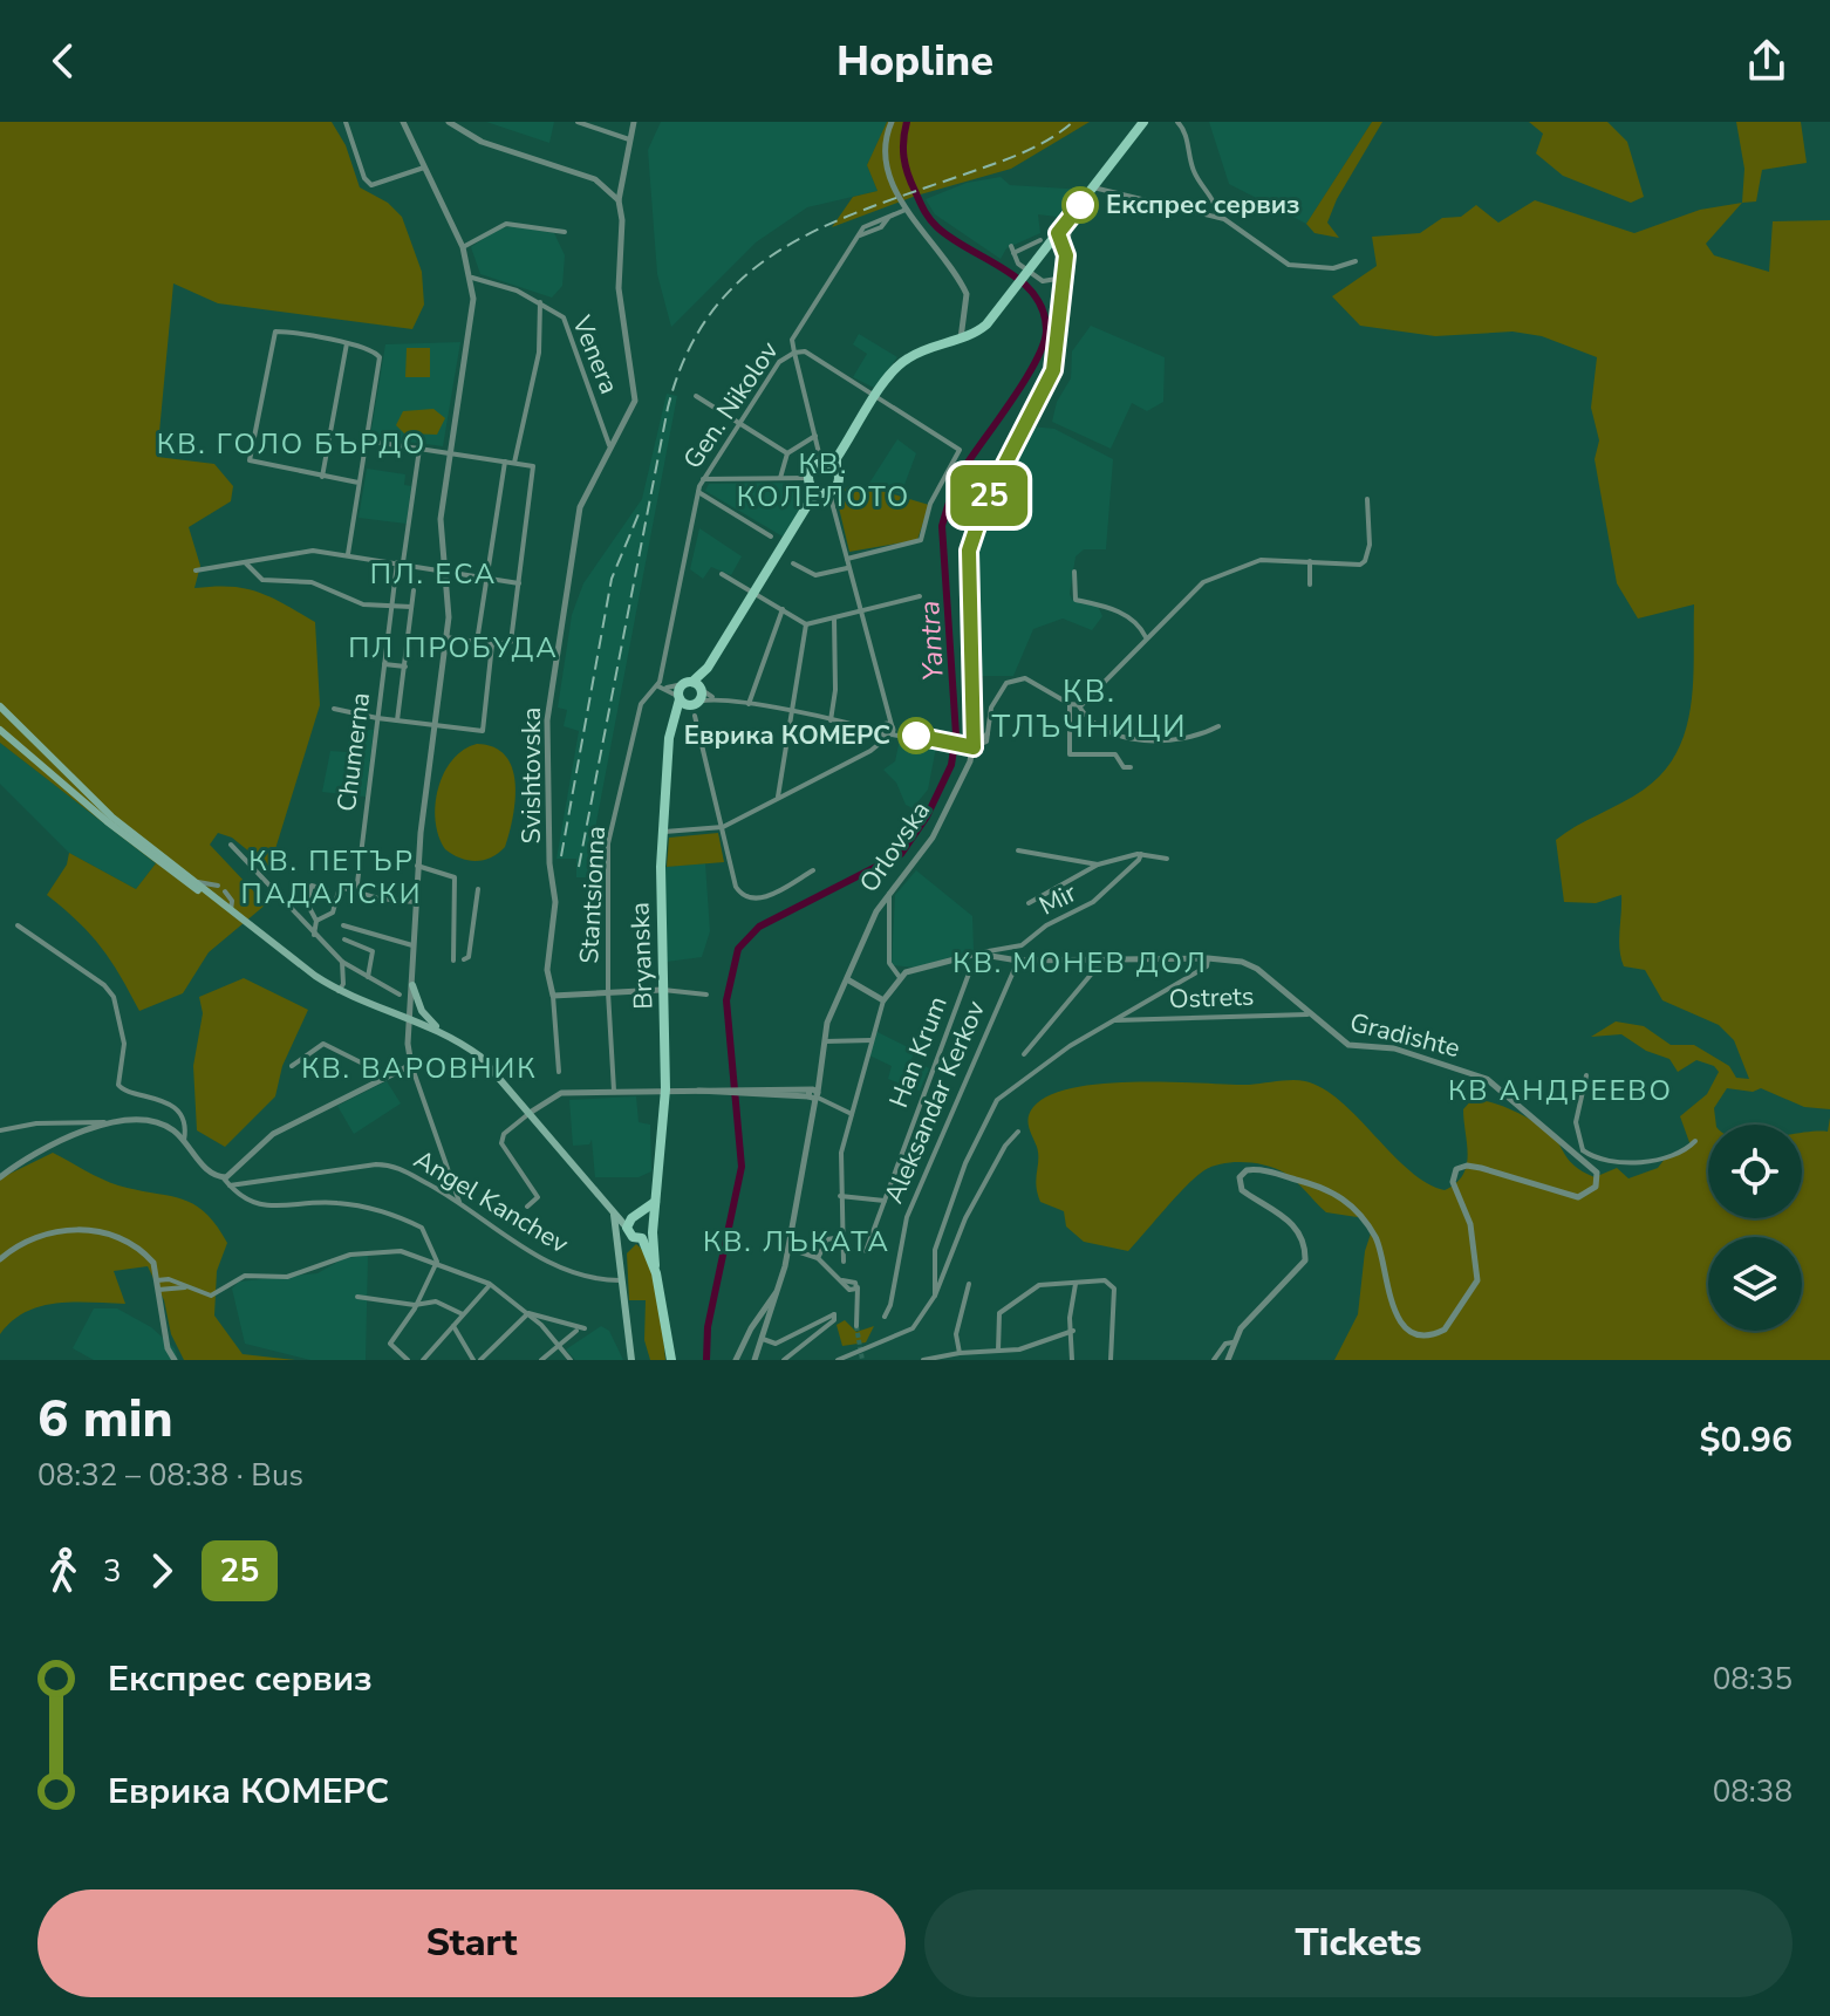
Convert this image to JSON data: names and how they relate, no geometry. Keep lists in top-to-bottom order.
{
  "streets": {
    "main road": ["Bryanska"],
    "street": [
      "Venera",
      "Gen. Nikolov",
      "Chumerna",
      "Svishtovska",
      "Orlovska",
      "Stantsionna",
      "Mir",
      "Ostrets",
      "Gradishte",
      "Han Krum",
      "Aleksandar Kerkov",
      "Angel Kanchev"
    ]
  },
  "crossings": [
    ["Venera", "Svishtovska"],
    ["Gen. Nikolov", "Stantsionna"],
    ["Mir", "Gradishte"],
    ["Ostrets", "Gradishte"],
    ["Gradishte", "Aleksandar Kerkov"]
  ],
  "districts": [
    "КВ. ГОЛО БЪРДО",
    "КВ. КОЛЕЛОТО",
    "ПЛ. ЕСА",
    "ПЛ ПРОБУДА",
    "КВ. ТЛЪЧНИЦИ",
    "КВ. ПЕТЪР ПАДАЛСКИ",
    "КВ. МОНЕВ ДОЛ",
    "КВ. ВАРОВНИК",
    "КВ АНДРЕЕВО",
    "КВ. ЛЪКАТА"
  ],
  "water": ["Yantra"],
  "places": ["Експрес сервиз", "Еврика КОМЕРС"],
  "lines": ["bus line 25"],
  "page": {
    "header": "Hopline",
    "on_map": "25",
    "heading": ["6 min", "08:32 – 08:38 · Bus", "$0.96"],
    "legs": ["3", "25"],
    "list": [
      {
        "name": "Експрес сервиз",
        "value": "08:35"
      },
      {
        "name": "Еврика КОМЕРС",
        "value": "08:38"
      }
    ],
    "buttons": ["Start", "Tickets"]
  }
}
